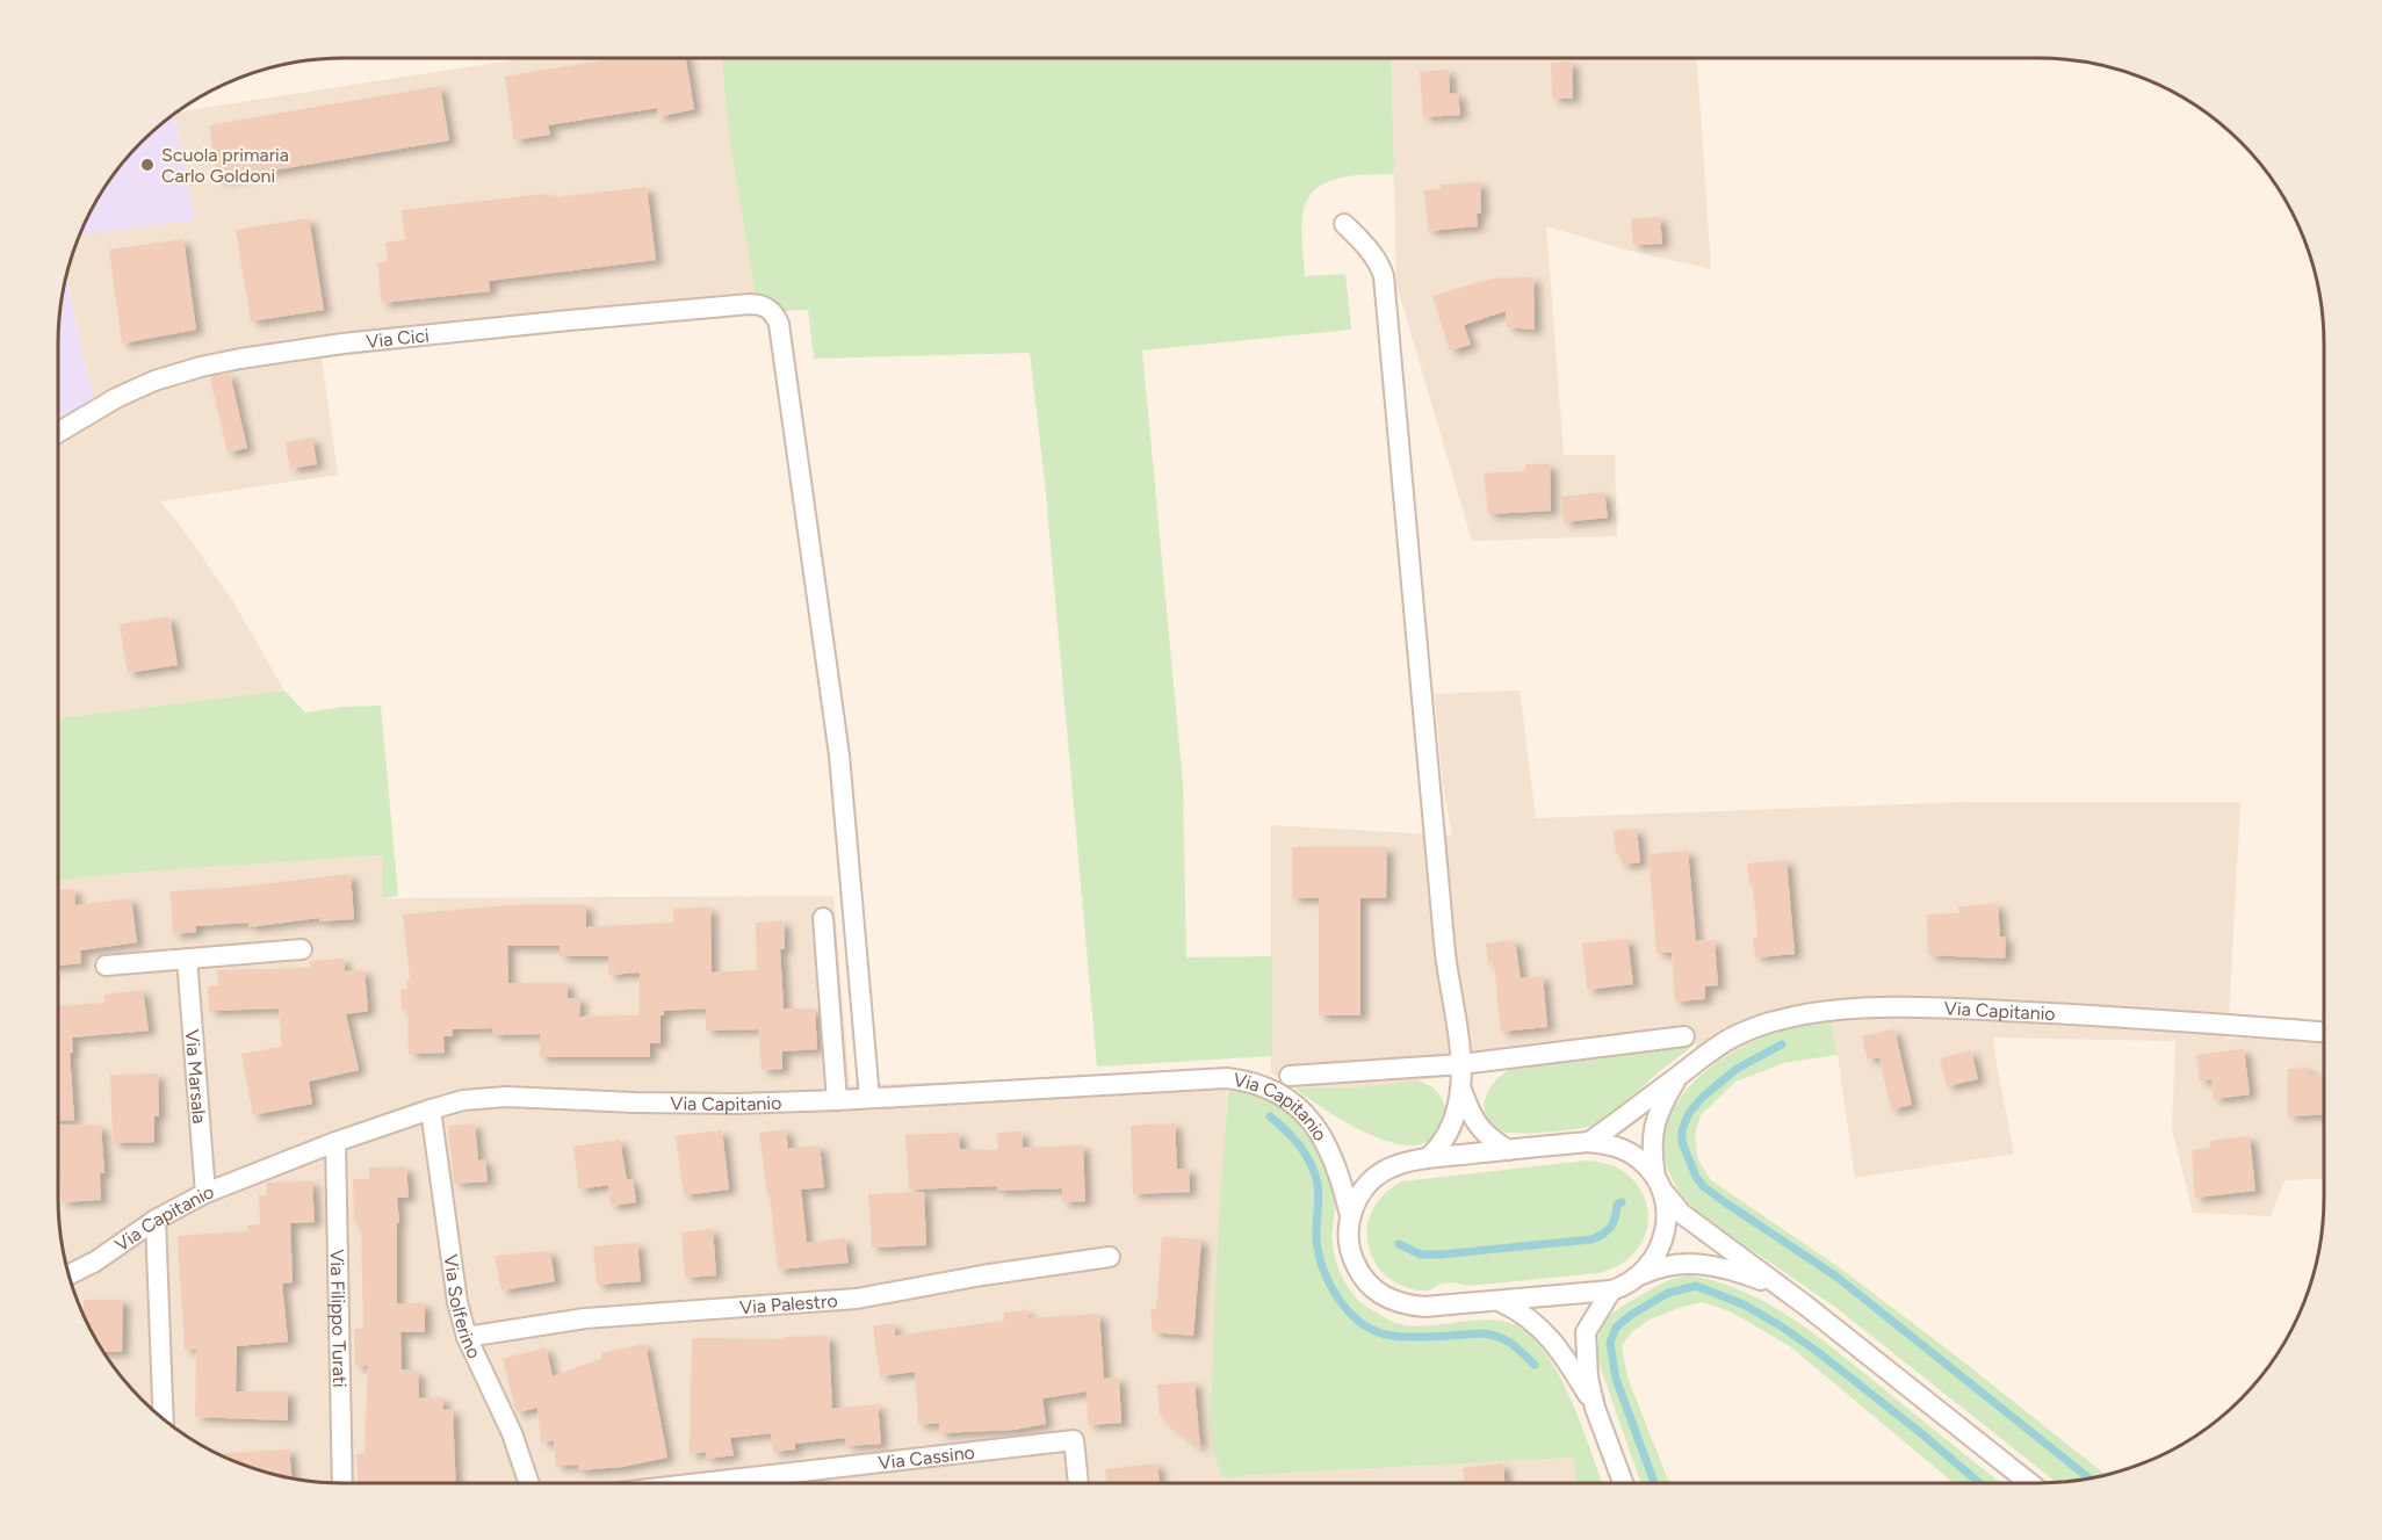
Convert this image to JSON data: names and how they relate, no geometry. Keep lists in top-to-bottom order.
{
  "streets": {
    "street": [
      "Via Cici",
      "Via Capitanio",
      "Via Marsala",
      "Via Palestro",
      "Via Solferino",
      "Via Filippo Turati",
      "Via Cassino"
    ]
  },
  "crossings": [
    ["Via Cici", "Via Capitanio"],
    ["Via Capitanio", "Via Marsala"],
    ["Via Capitanio", "Via Solferino"],
    ["Via Capitanio", "Via Filippo Turati"],
    ["Via Palestro", "Via Solferino"]
  ],
  "places": ["Scuola primaria Carlo Goldoni"]
}
